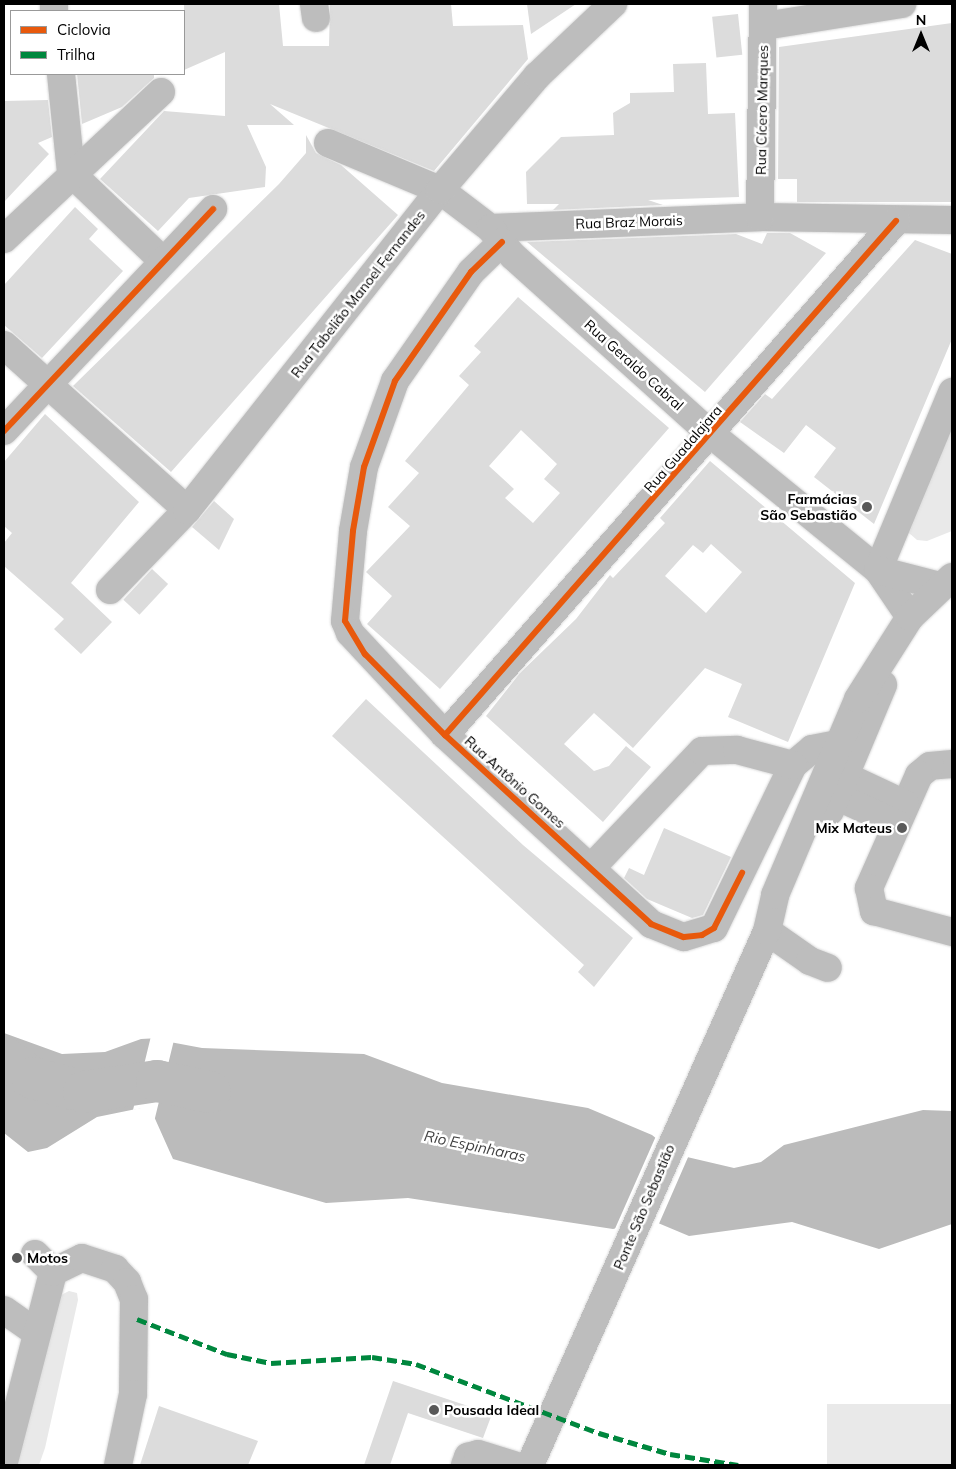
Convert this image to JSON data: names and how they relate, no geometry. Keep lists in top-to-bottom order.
{
  "streets": {
    "street": [
      "Rua Cícero Marques",
      "Rua Braz Morais",
      "Rua Tabelião Manoel Fernandes",
      "Rua Geraldo Cabral",
      "Rua Guadalajara",
      "Rua Antônio Gomes",
      "Ponte São Sebastião"
    ]
  },
  "crossings": [
    ["Rua Cícero Marques", "Rua Braz Morais"],
    ["Rua Braz Morais", "Rua Geraldo Cabral"],
    ["Rua Braz Morais", "Rua Guadalajara"],
    ["Rua Braz Morais", "Rua Antônio Gomes"],
    ["Rua Geraldo Cabral", "Rua Guadalajara"],
    ["Rua Geraldo Cabral", "Rua Antônio Gomes"],
    ["Rua Guadalajara", "Rua Antônio Gomes"]
  ],
  "water": ["Rio Espinharas"],
  "places": [
    "Farmácias São Sebastião",
    "Mix Mateus",
    "Motos",
    "Pousada Ideal"
  ],
  "legend": ["Ciclovia", "Trilha"],
  "north": "top"
}
